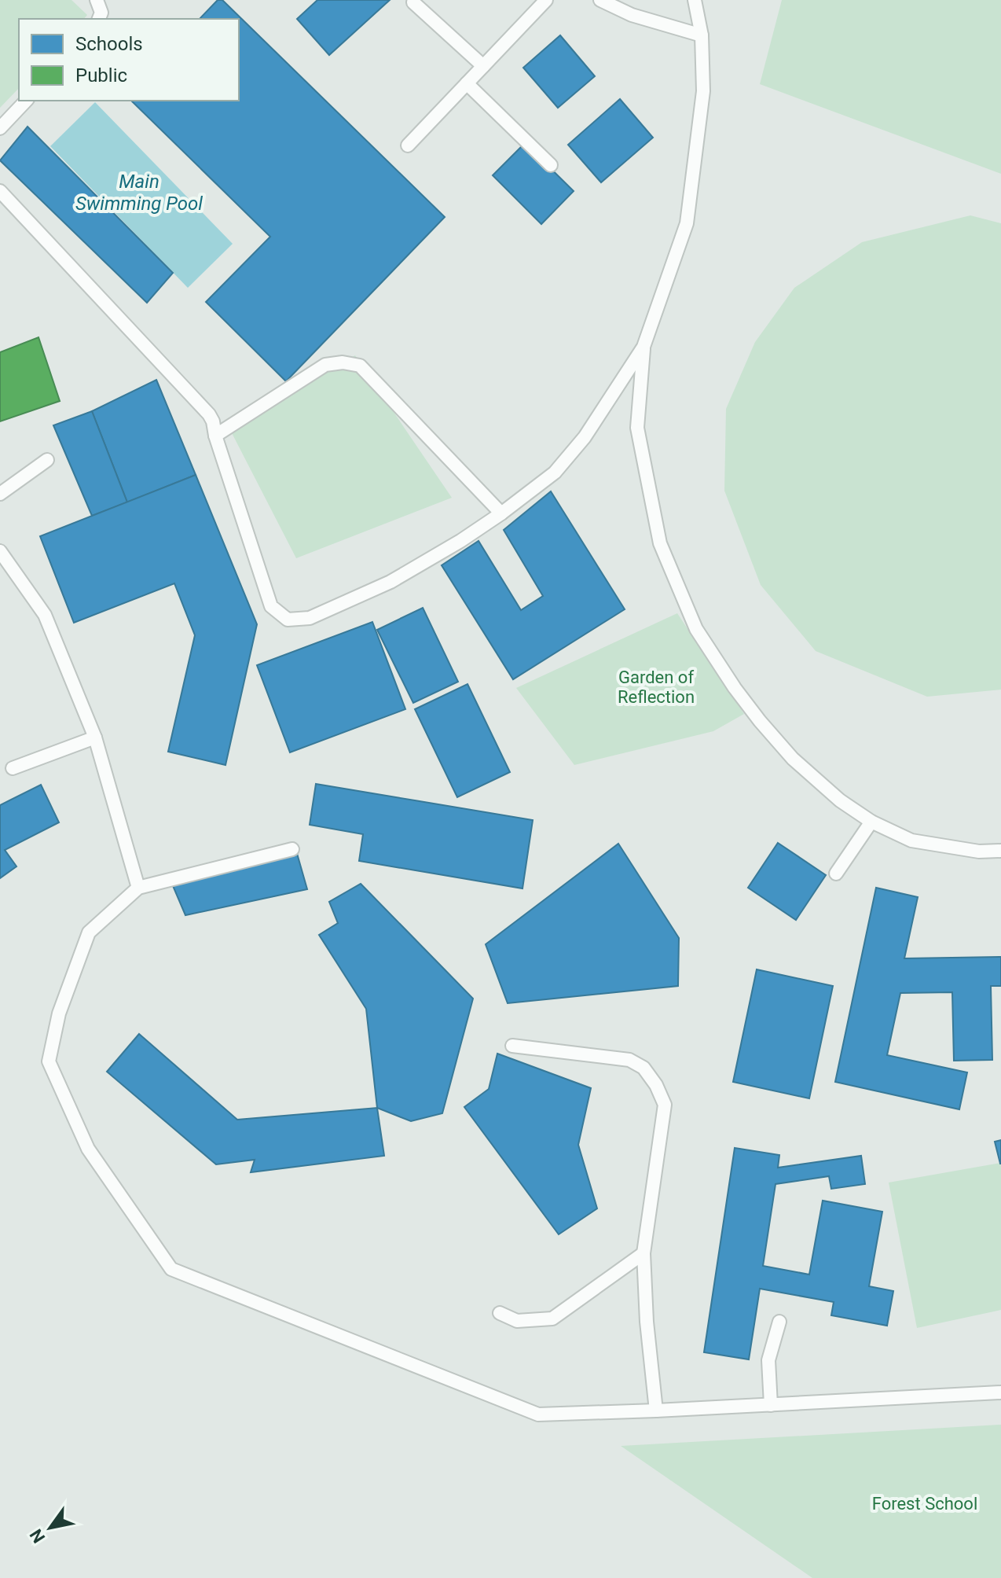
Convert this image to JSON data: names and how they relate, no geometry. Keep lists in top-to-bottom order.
{
  "water": ["Main Swimming Pool"],
  "parks": ["Garden of Reflection", "Forest School"],
  "legend": ["Schools", "Public"],
  "north": "bottom left"
}
